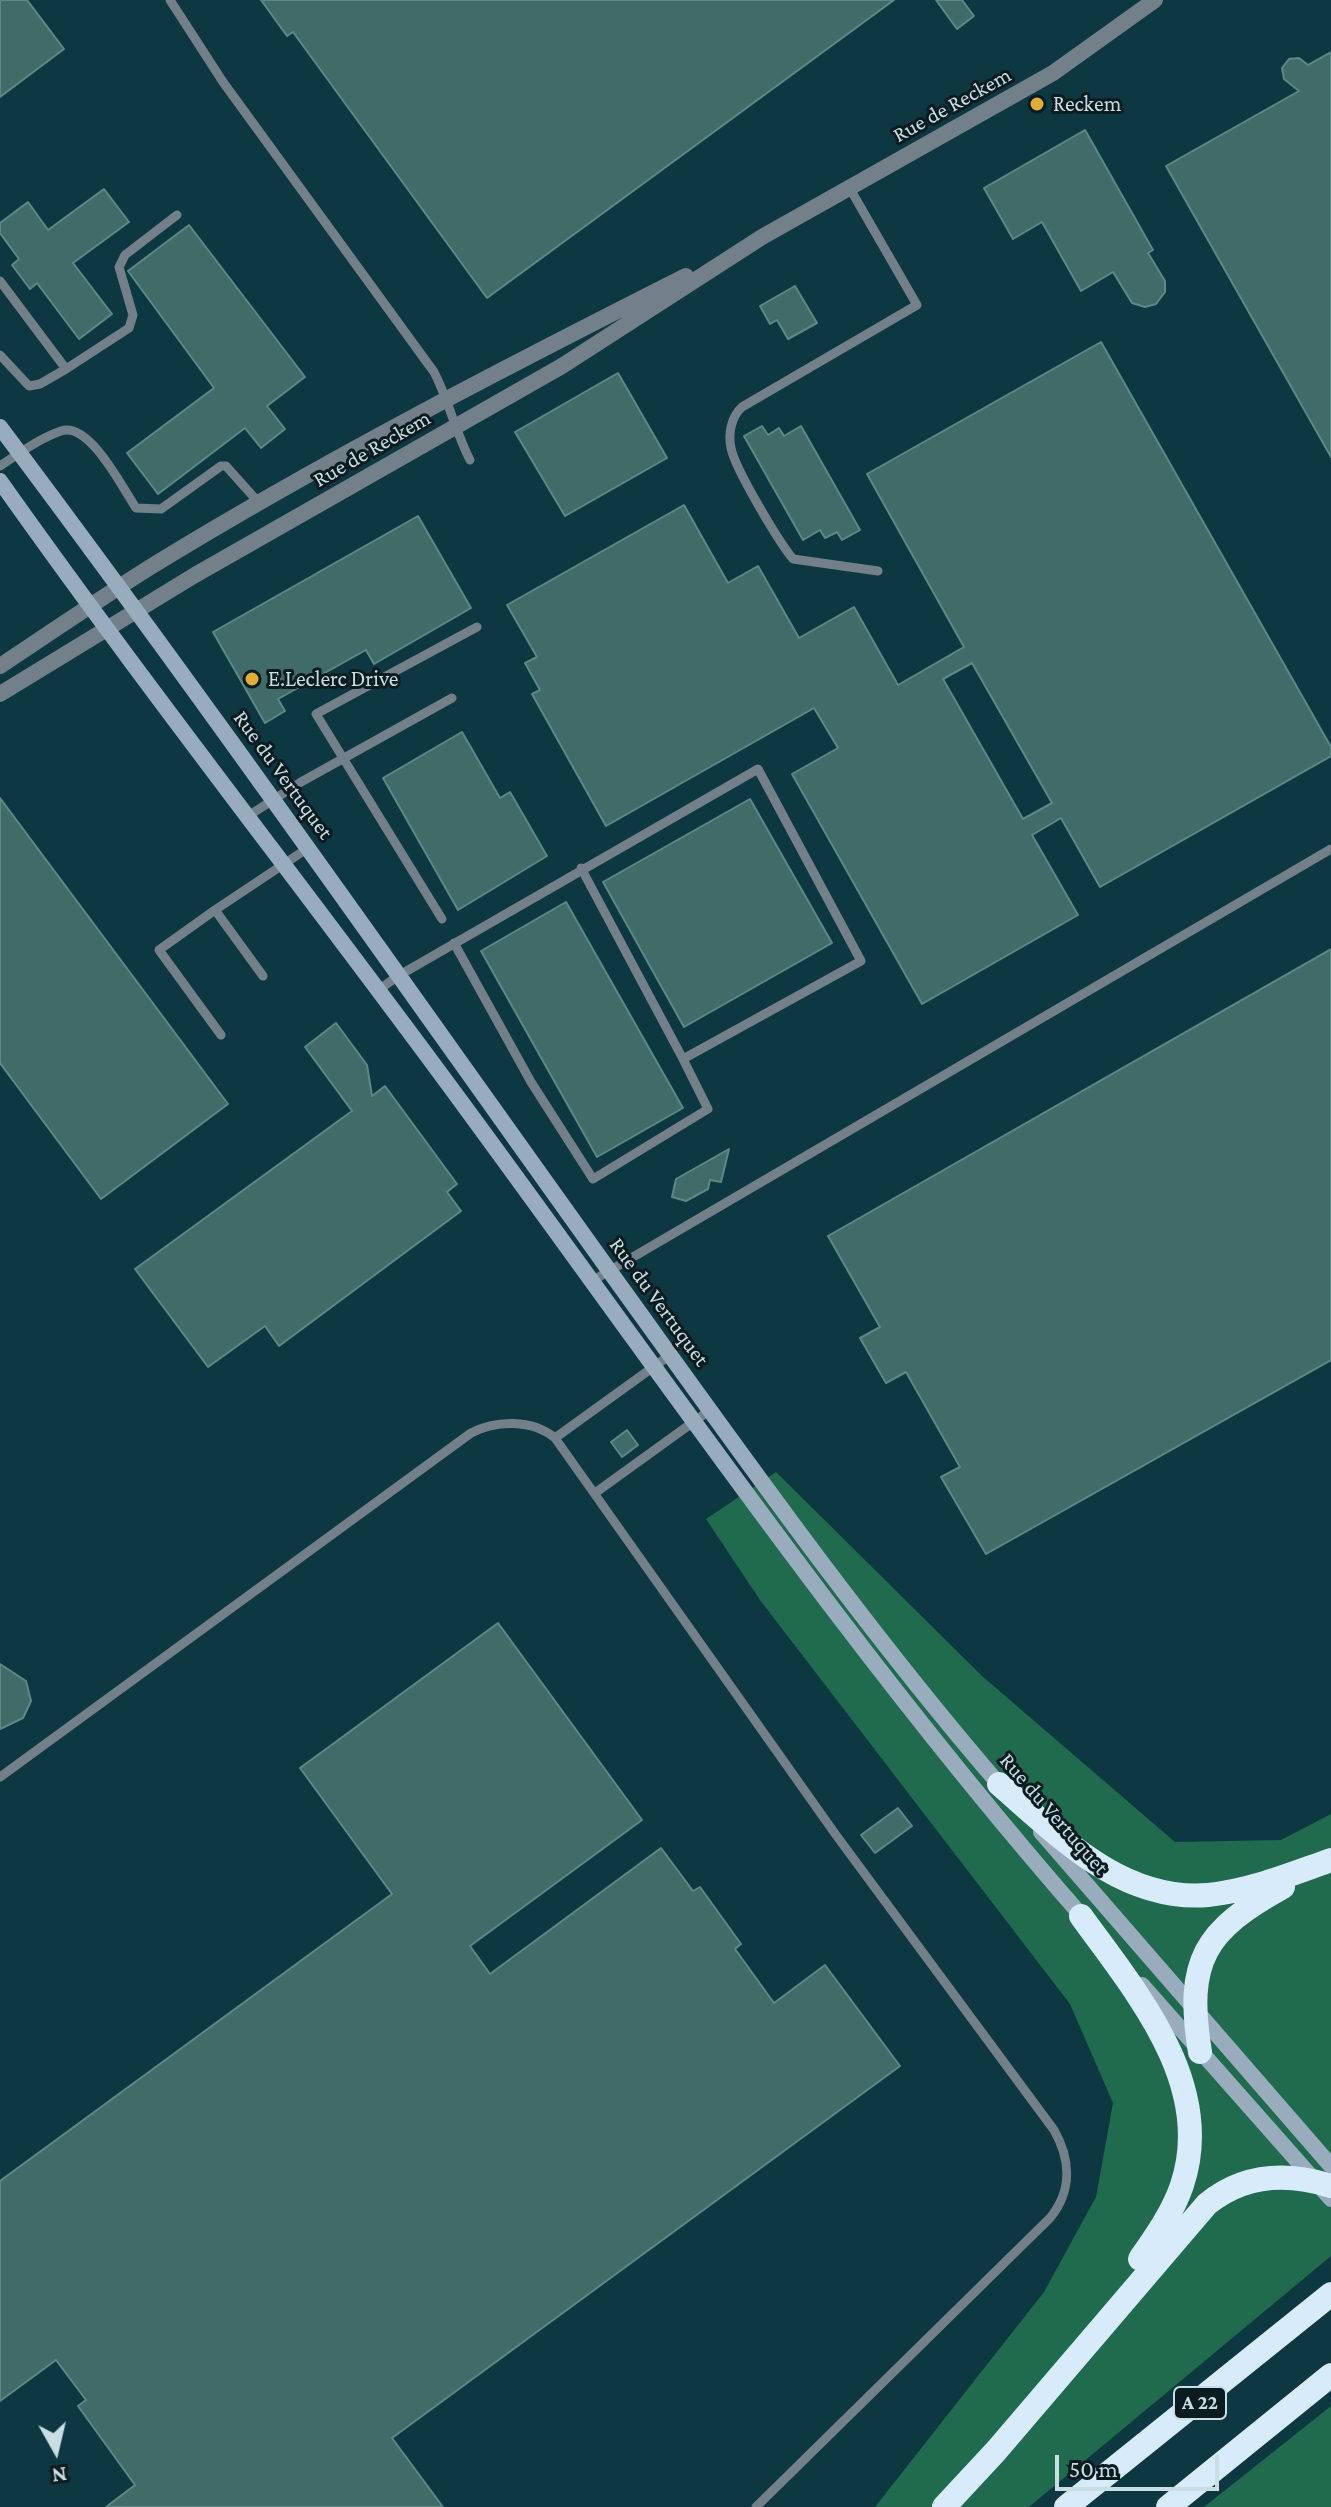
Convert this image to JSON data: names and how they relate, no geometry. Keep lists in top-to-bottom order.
{
  "streets": {
    "highway": ["A 22"],
    "street": ["Rue de Reckem", "Rue du Vertuquet"]
  },
  "crossings": [
    ["Rue de Reckem", "Rue du Vertuquet"]
  ],
  "places": ["Reckem", "E.Leclerc Drive"],
  "scale_bar": "50 m",
  "north": "bottom"
}
